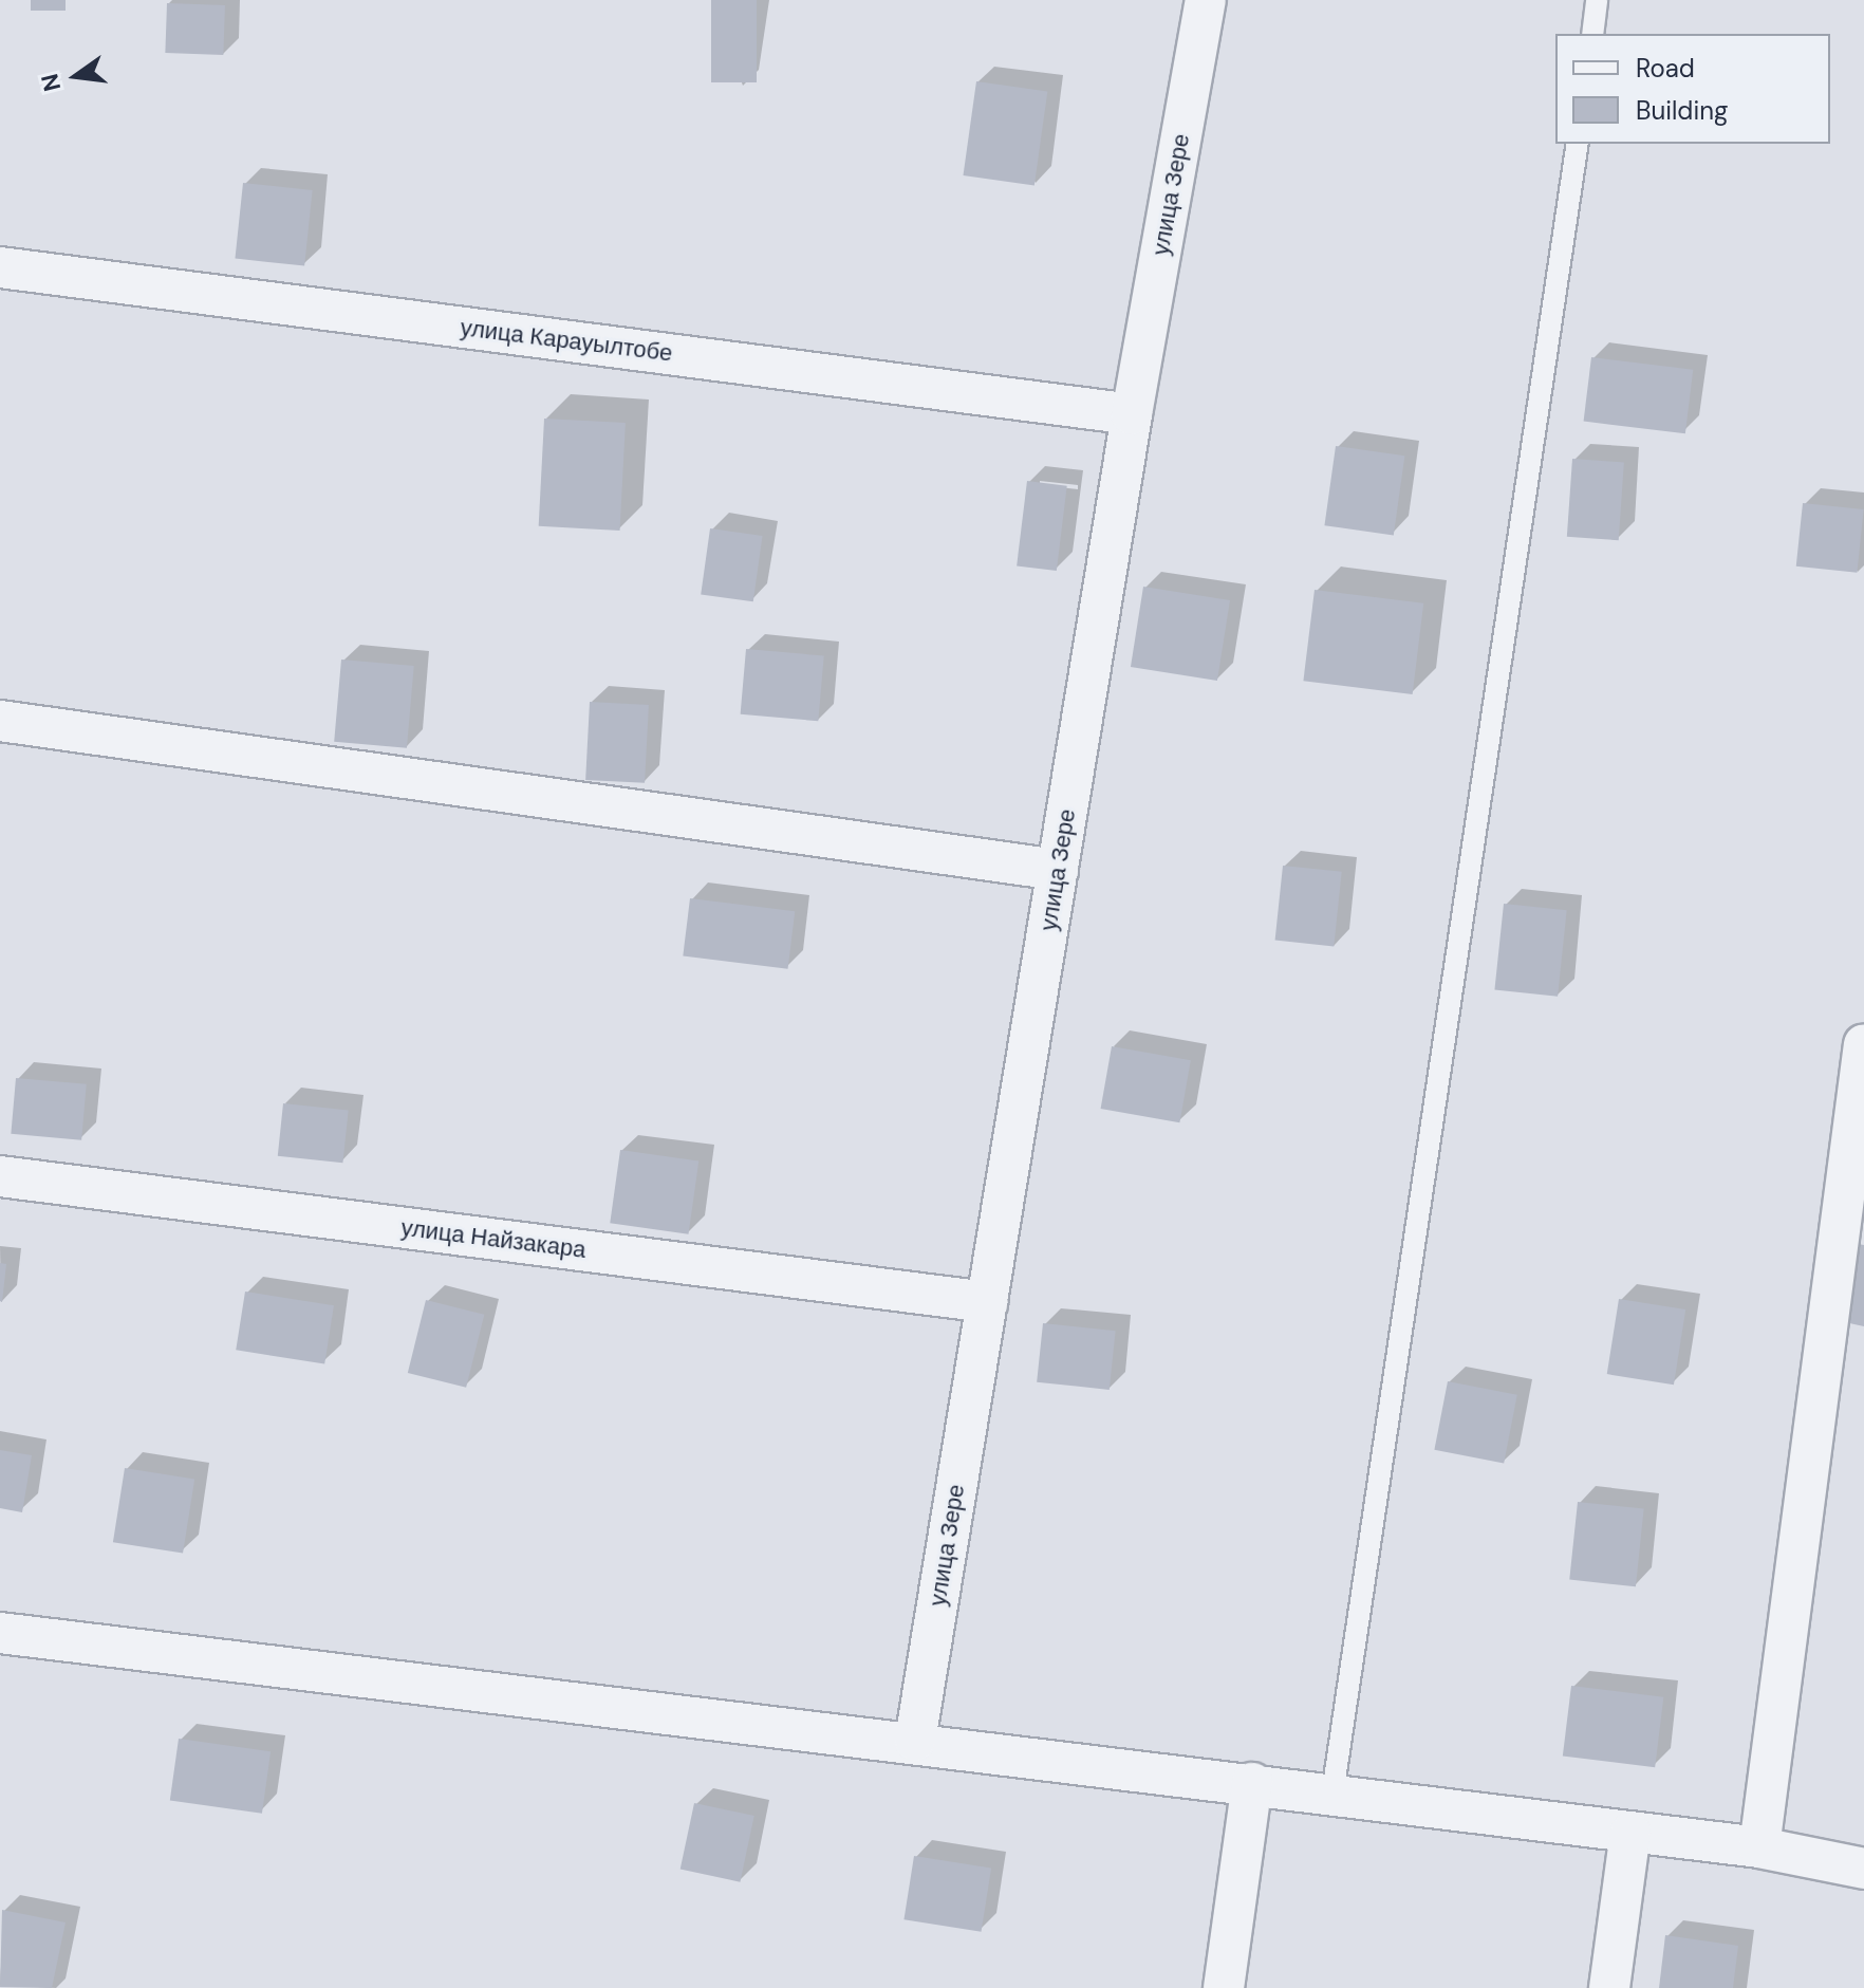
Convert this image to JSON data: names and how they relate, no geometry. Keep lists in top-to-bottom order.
{
  "streets": {
    "street": ["улица Зере", "улица Карауылтобе", "улица Найзакара"]
  },
  "crossings": [
    ["улица Зере", "улица Карауылтобе"],
    ["улица Зере", "улица Найзакара"]
  ],
  "legend": ["Road", "Building"],
  "north": "left"
}
